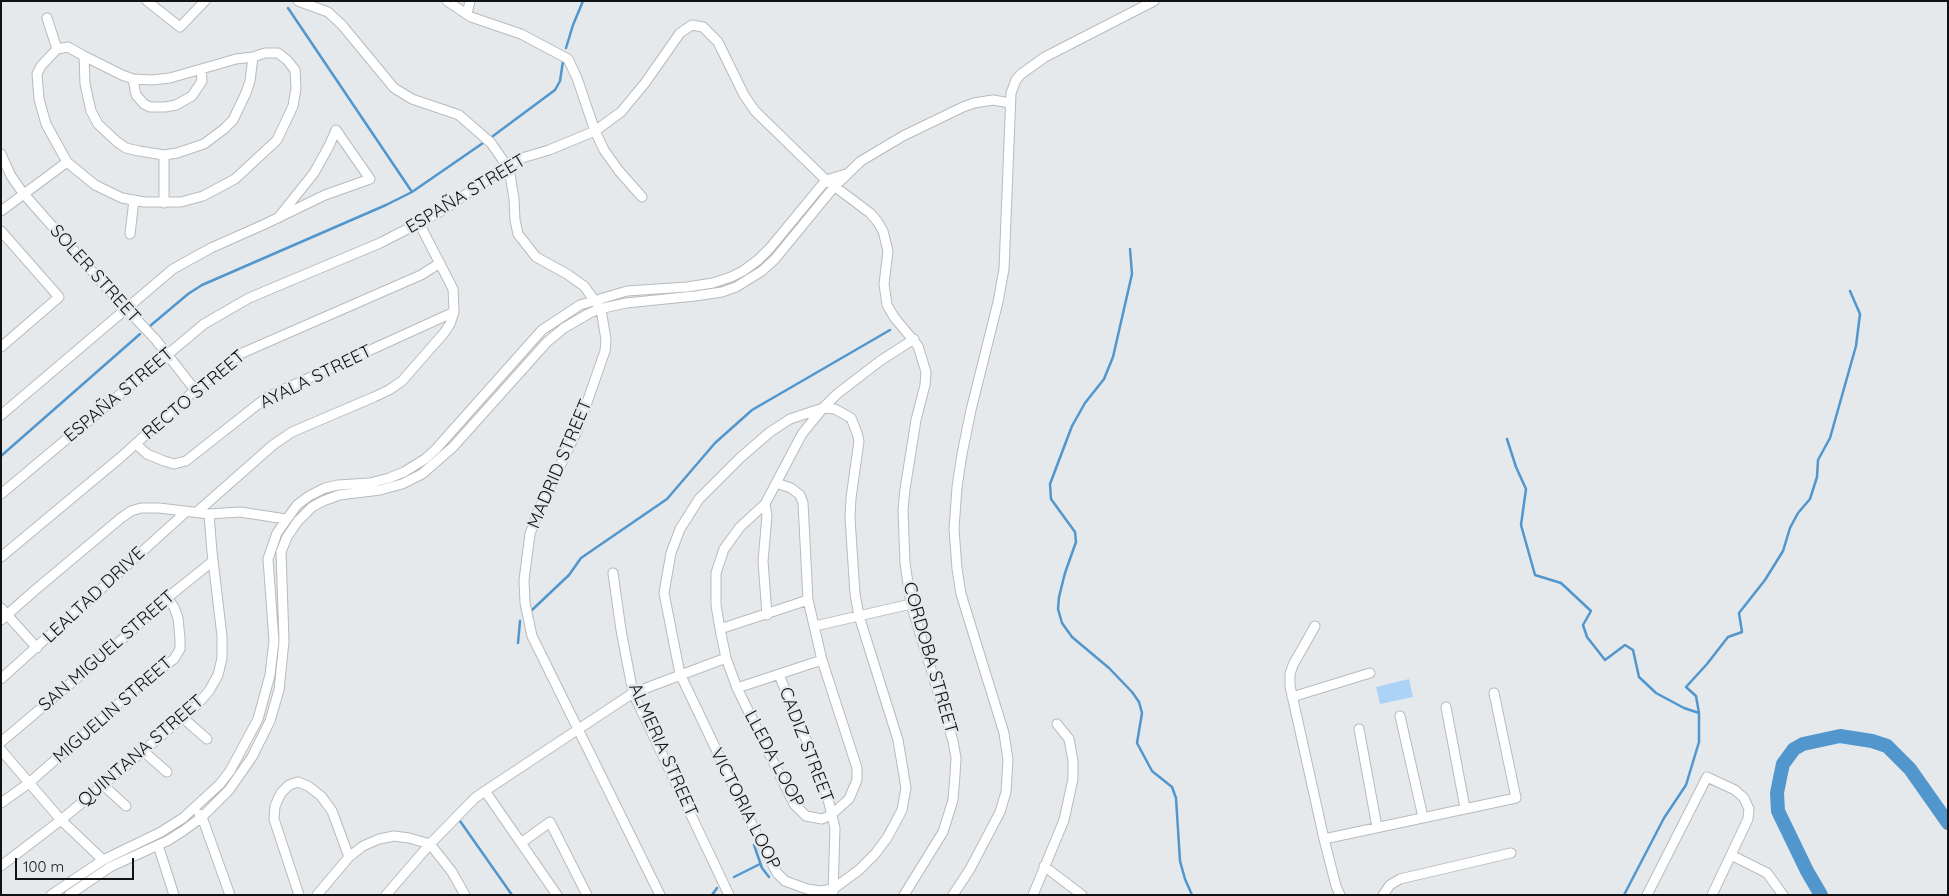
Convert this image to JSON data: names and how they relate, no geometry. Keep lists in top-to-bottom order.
{
  "streets": {
    "street": [
      "ESPAÑA STREET",
      "SOLER STREET",
      "AYALA STREET",
      "RECTO STREET",
      "MADRID STREET",
      "LEALTAD DRIVE",
      "SAN MIGUEL STREET",
      "CORDOBA STREET",
      "MIGUELIN STREET",
      "CADIZ STREET",
      "ALMERIA STREET",
      "QUINTANA STREET",
      "LLEDA LOOP",
      "VICTORIA LOOP"
    ]
  },
  "crossings": [
    ["ESPAÑA STREET", "SOLER STREET"],
    ["ESPAÑA STREET", "MADRID STREET"],
    ["ESPAÑA STREET", "CORDOBA STREET"],
    ["SOLER STREET", "RECTO STREET"],
    ["AYALA STREET", "RECTO STREET"],
    ["SAN MIGUEL STREET", "MIGUELIN STREET"],
    ["SAN MIGUEL STREET", "QUINTANA STREET"],
    ["CORDOBA STREET", "LLEDA LOOP"],
    ["CADIZ STREET", "LLEDA LOOP"],
    ["CADIZ STREET", "VICTORIA LOOP"],
    ["LLEDA LOOP", "VICTORIA LOOP"]
  ],
  "scale_bar": "100 m"
}
